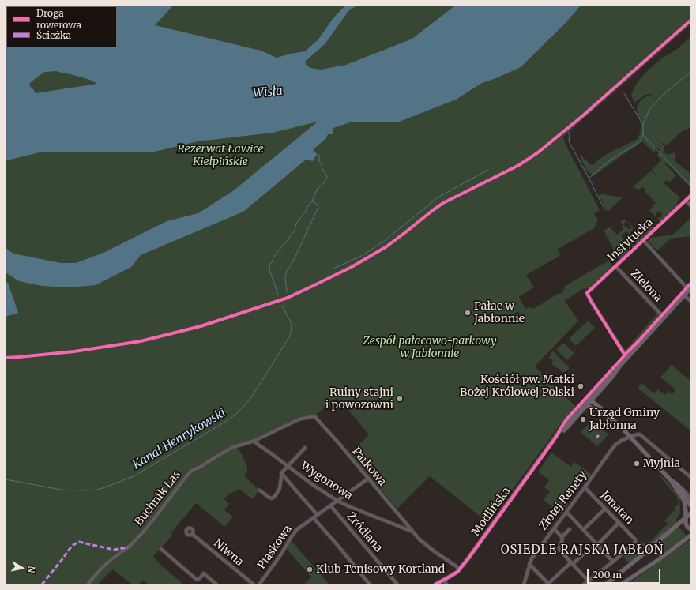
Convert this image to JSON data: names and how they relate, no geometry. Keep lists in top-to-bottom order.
{
  "streets": {
    "main road": ["Modlińska"],
    "street": [
      "Instytucka",
      "Zielona",
      "Parkowa",
      "Wygonowa",
      "Buchnik Las",
      "Złotej Renety",
      "Jonatan",
      "Źródlana",
      "Piaskowa",
      "Niwna"
    ]
  },
  "crossings": [
    ["Instytucka", "Zielona"],
    ["Instytucka", "Modlińska"],
    ["Zielona", "Modlińska"],
    ["Parkowa", "Wygonowa"],
    ["Parkowa", "Buchnik Las"],
    ["Parkowa", "Modlińska"],
    ["Parkowa", "Piaskowa"],
    ["Wygonowa", "Buchnik Las"],
    ["Wygonowa", "Piaskowa"],
    ["Złotej Renety", "Jonatan"],
    ["Źródlana", "Piaskowa"]
  ],
  "districts": ["OSIEDLE RAJSKA JABŁOŃ"],
  "water": ["Wisła", "Kanał Henrykowski"],
  "parks": ["Rezerwat Ławice Kiełpińskie", "Zespół pałacowo-parkowy w Jabłonnie"],
  "places": [
    "Pałac w Jabłonnie",
    "Kościół pw. Matki Bożej Królowej Polski",
    "Ruiny stajni i powozowni",
    "Urząd Gminy Jabłonna",
    "Myjnia",
    "Klub Tenisowy Kortland"
  ],
  "legend": ["Droga rowerowa", "Ścieżka"],
  "scale_bar": "200 m",
  "north": "right"
}
